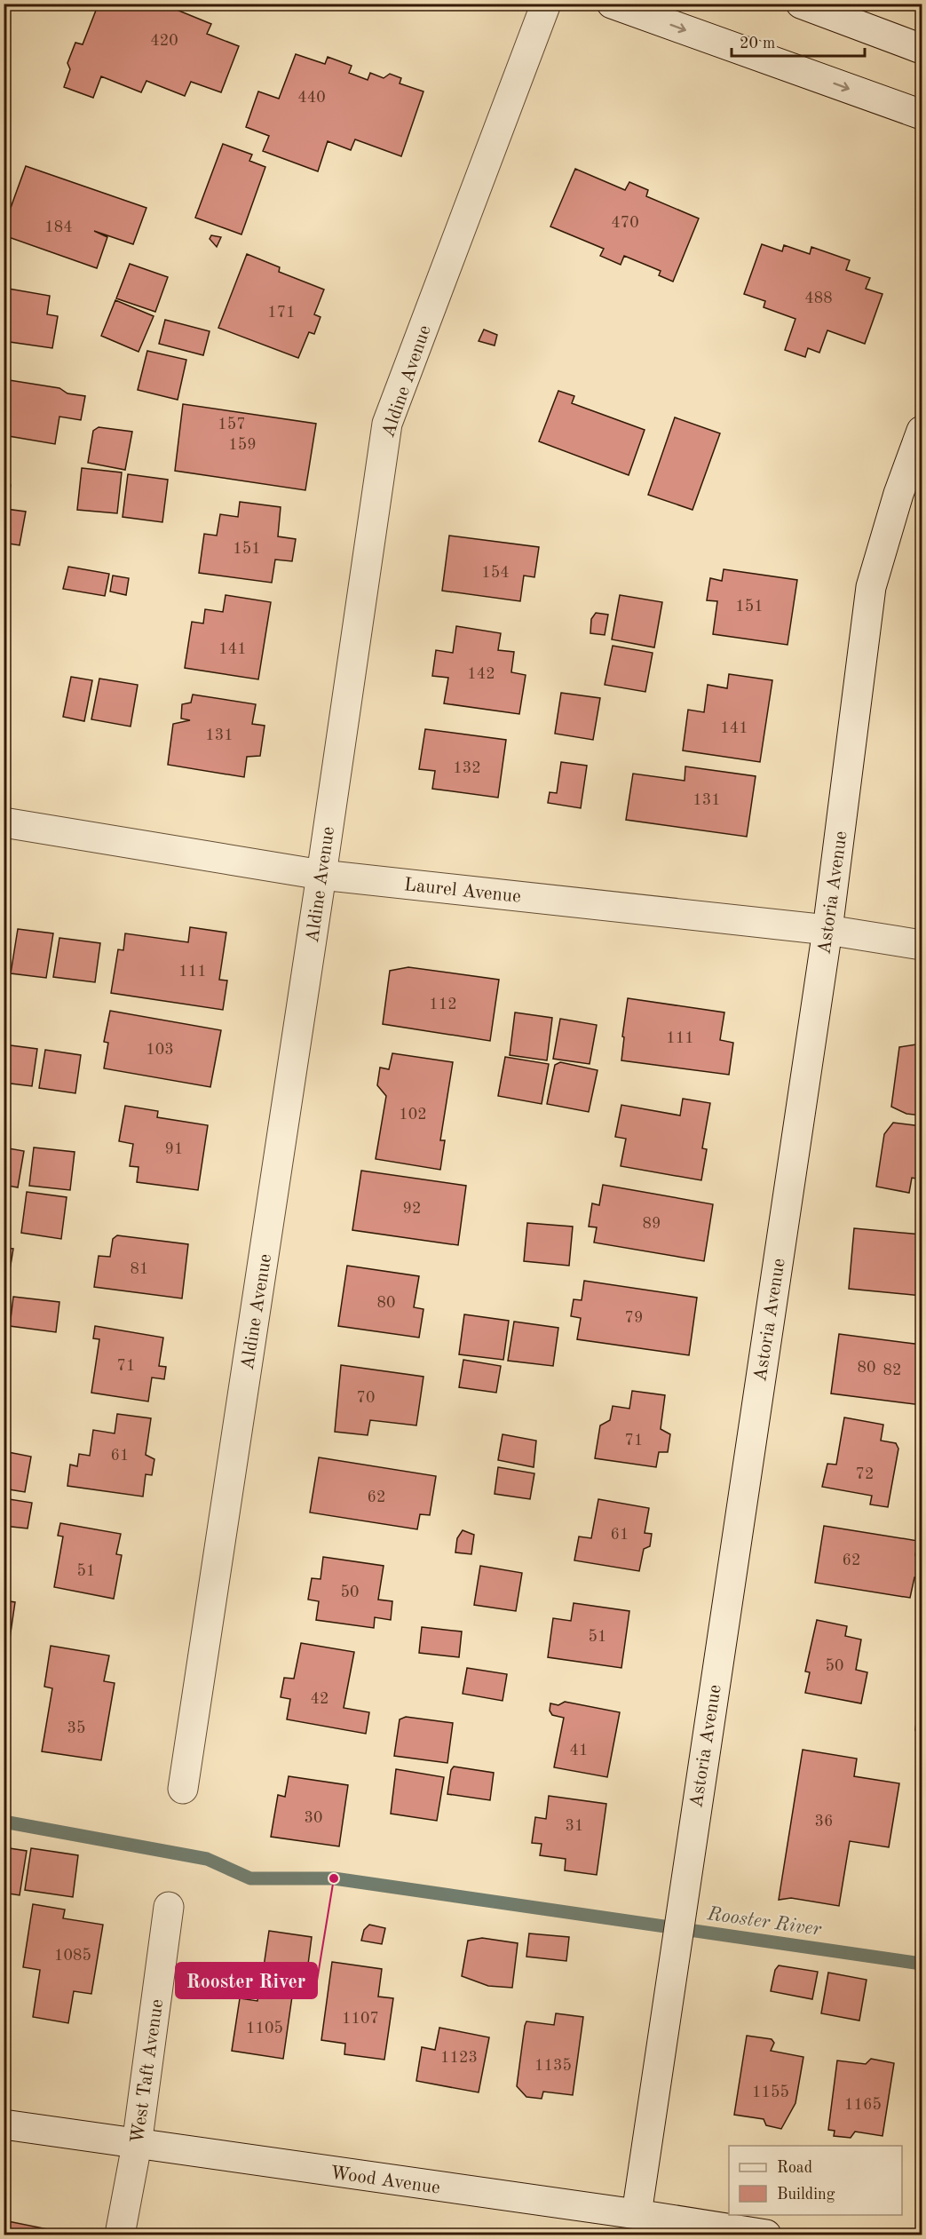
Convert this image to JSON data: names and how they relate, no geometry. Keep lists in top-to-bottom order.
{
  "streets": {
    "street": [
      "Aldine Avenue",
      "Laurel Avenue",
      "Astoria Avenue",
      "West Taft Avenue",
      "Wood Avenue"
    ]
  },
  "crossings": [
    ["Aldine Avenue", "Laurel Avenue"],
    ["Laurel Avenue", "Astoria Avenue"],
    ["Astoria Avenue", "Wood Avenue"],
    ["West Taft Avenue", "Wood Avenue"]
  ],
  "water": ["Rooster River"],
  "places": ["Rooster River"],
  "house_numbers": [
    "420",
    "440",
    "470",
    "184",
    "488",
    "171",
    "157",
    "159",
    "151",
    "154",
    "151",
    "141",
    "142",
    "141",
    "131",
    "132",
    "131",
    "111",
    "112",
    "111",
    "103",
    "102",
    "91",
    "92",
    "89",
    "81",
    "80",
    "79",
    "71",
    "80",
    "82",
    "70",
    "71",
    "61",
    "72",
    "62",
    "61",
    "62",
    "51",
    "50",
    "51",
    "50",
    "42",
    "35",
    "41",
    "30",
    "36",
    "31",
    "1085",
    "1107",
    "1105",
    "1123",
    "1135",
    "1155",
    "1165"
  ],
  "legend": ["Road", "Building"],
  "scale_bar": "20 m"
}
